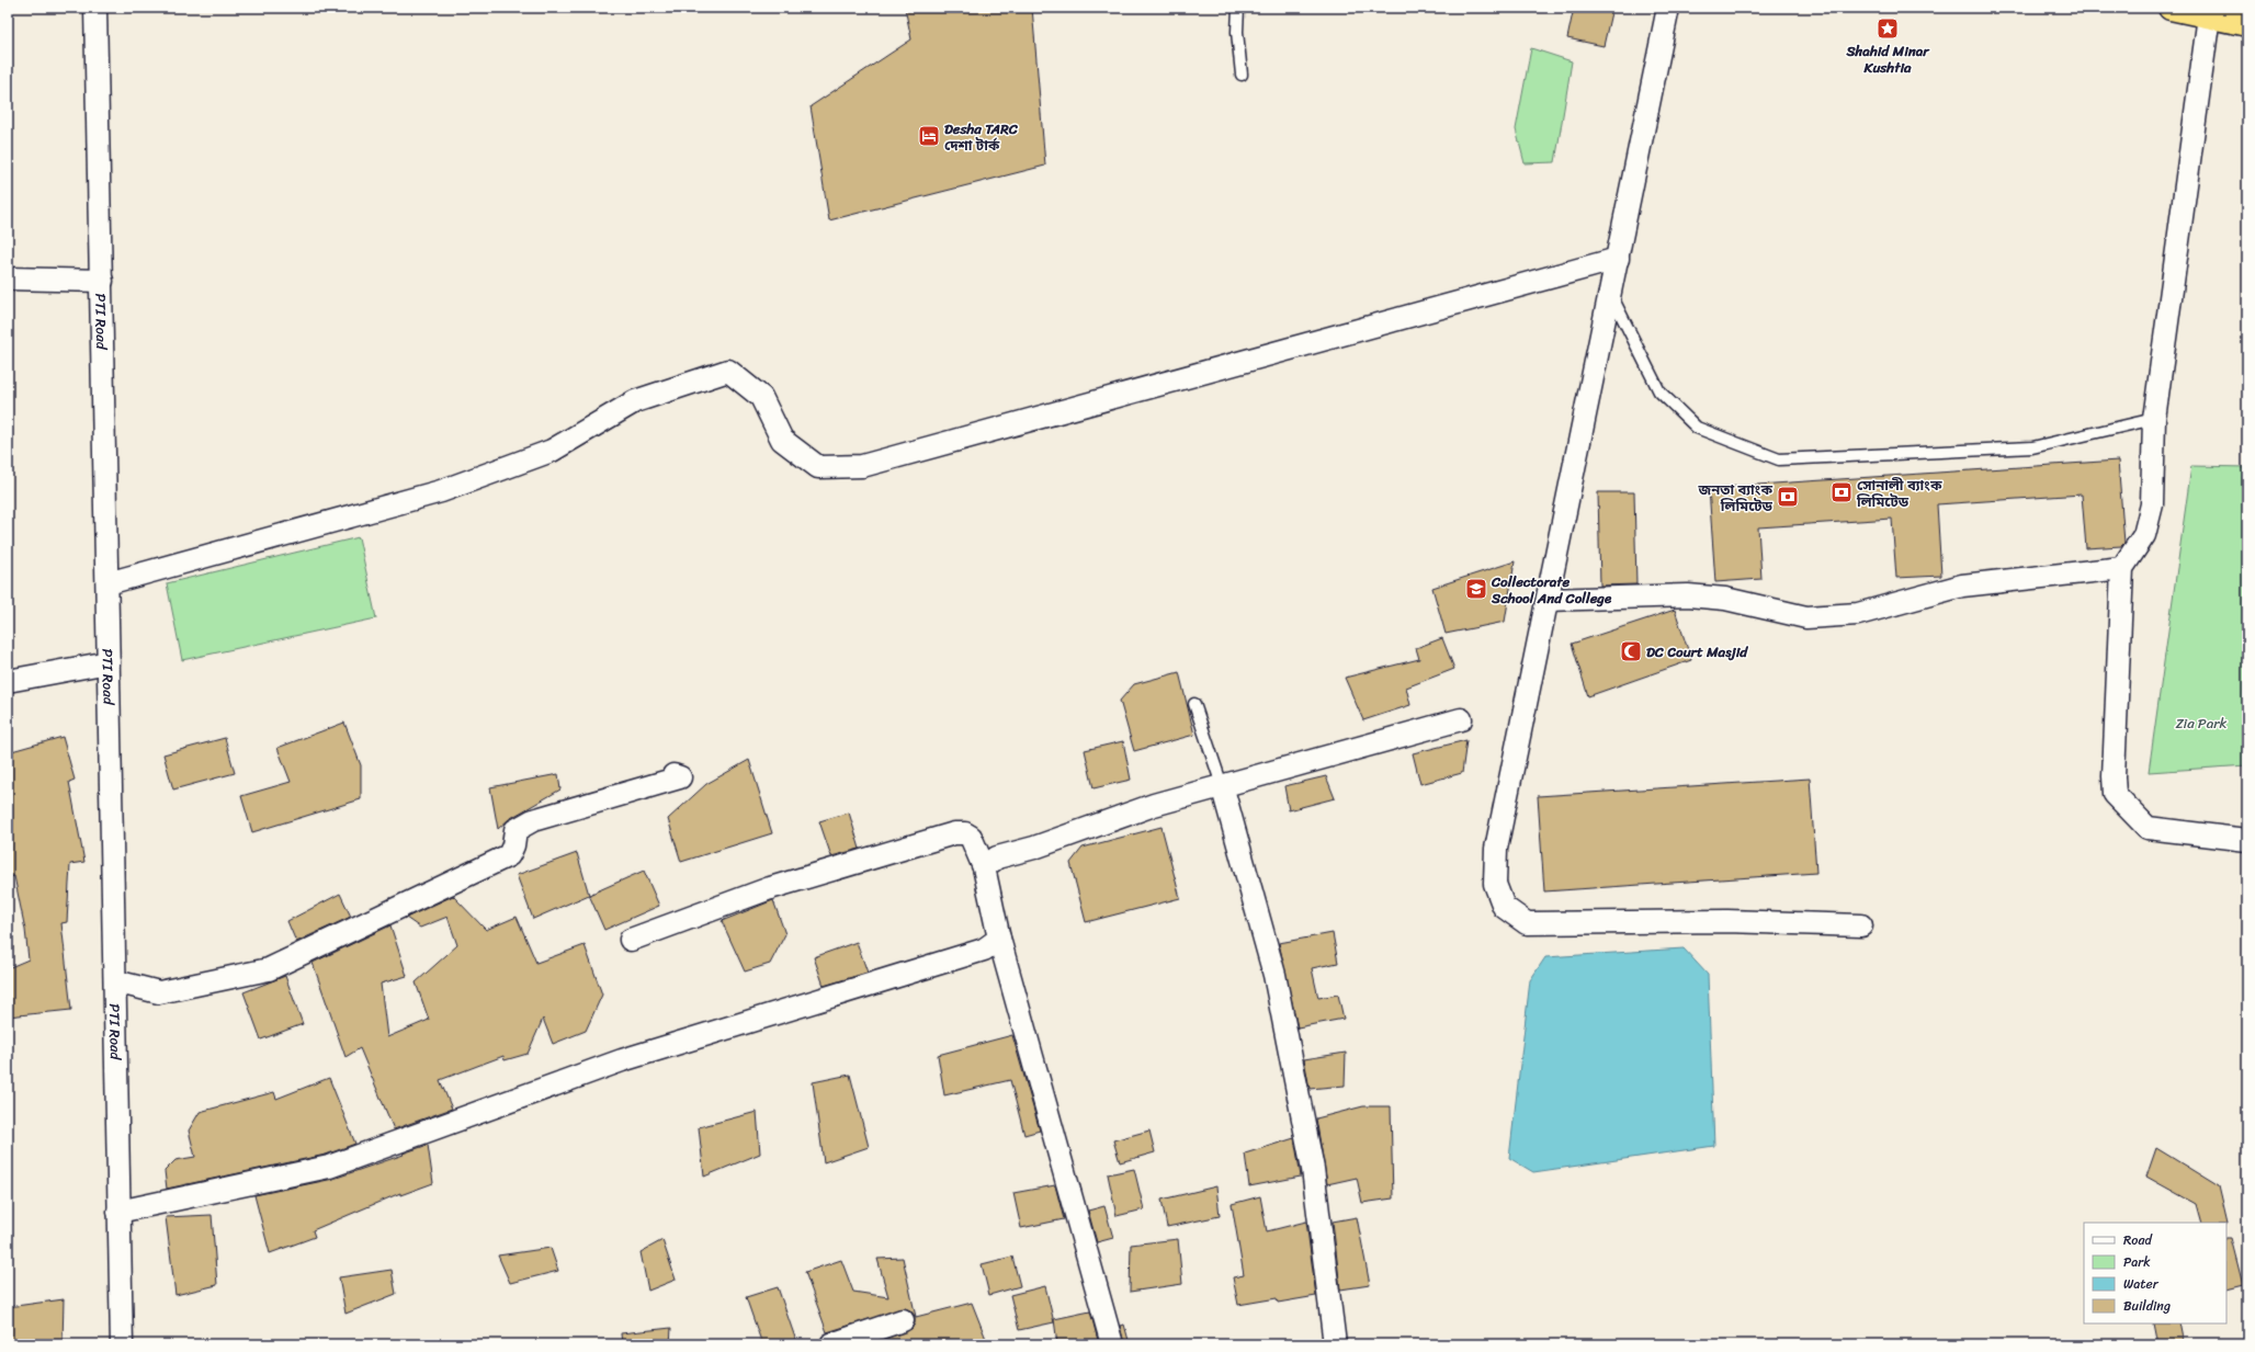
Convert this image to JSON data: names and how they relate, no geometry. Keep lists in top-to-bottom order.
{
  "streets": {
    "street": ["PTI Road"]
  },
  "parks": ["Zia Park"],
  "places": {
    "place": ["Shahid Minar Kushtia"],
    "hotel": ["Desha TARC দেশা টার্ক"],
    "bank": ["সোনালী ব্যাংক লিমিটেড", "জনতা ব্যাংক লিমিটেড"],
    "school or university": ["Collectorate School And College"],
    "mosque": ["DC Court Masjid"]
  },
  "legend": [
    "Road",
    "Park",
    "Water",
    "Building"
  ]
}
